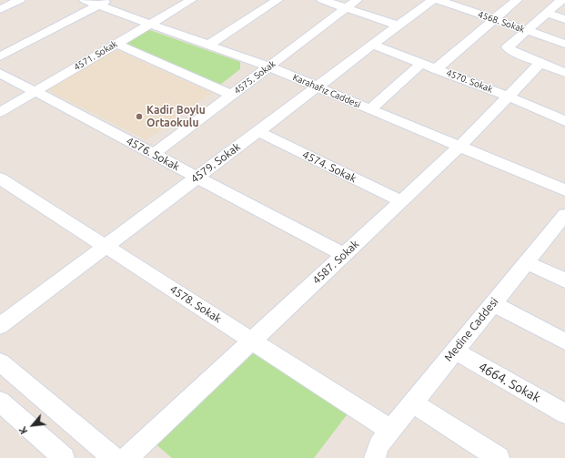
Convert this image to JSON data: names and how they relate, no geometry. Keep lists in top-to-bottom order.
{
  "streets": {
    "street": [
      "4568. Sokak",
      "4571. Sokak",
      "4575. Sokak",
      "4570. Sokak",
      "Karahafız Caddesi",
      "4576. Sokak",
      "4579. Sokak",
      "4574. Sokak",
      "4587. Sokak",
      "4578. Sokak",
      "Medine Caddesi",
      "4664. Sokak"
    ]
  },
  "crossings": [
    ["4571. Sokak", "Karahafız Caddesi"],
    ["4571. Sokak", "4576. Sokak"],
    ["4575. Sokak", "Karahafız Caddesi"],
    ["4575. Sokak", "4576. Sokak"],
    ["4570. Sokak", "4579. Sokak"],
    ["4570. Sokak", "4587. Sokak"],
    ["Karahafız Caddesi", "4579. Sokak"],
    ["Karahafız Caddesi", "4587. Sokak"],
    ["4576. Sokak", "4579. Sokak"],
    ["4576. Sokak", "4587. Sokak"],
    ["4579. Sokak", "4574. Sokak"],
    ["4579. Sokak", "4578. Sokak"],
    ["4574. Sokak", "4587. Sokak"],
    ["4587. Sokak", "4578. Sokak"],
    ["4578. Sokak", "Medine Caddesi"],
    ["Medine Caddesi", "4664. Sokak"]
  ],
  "places": ["Kadir Boylu Ortaokulu"],
  "north": "bottom left"
}
